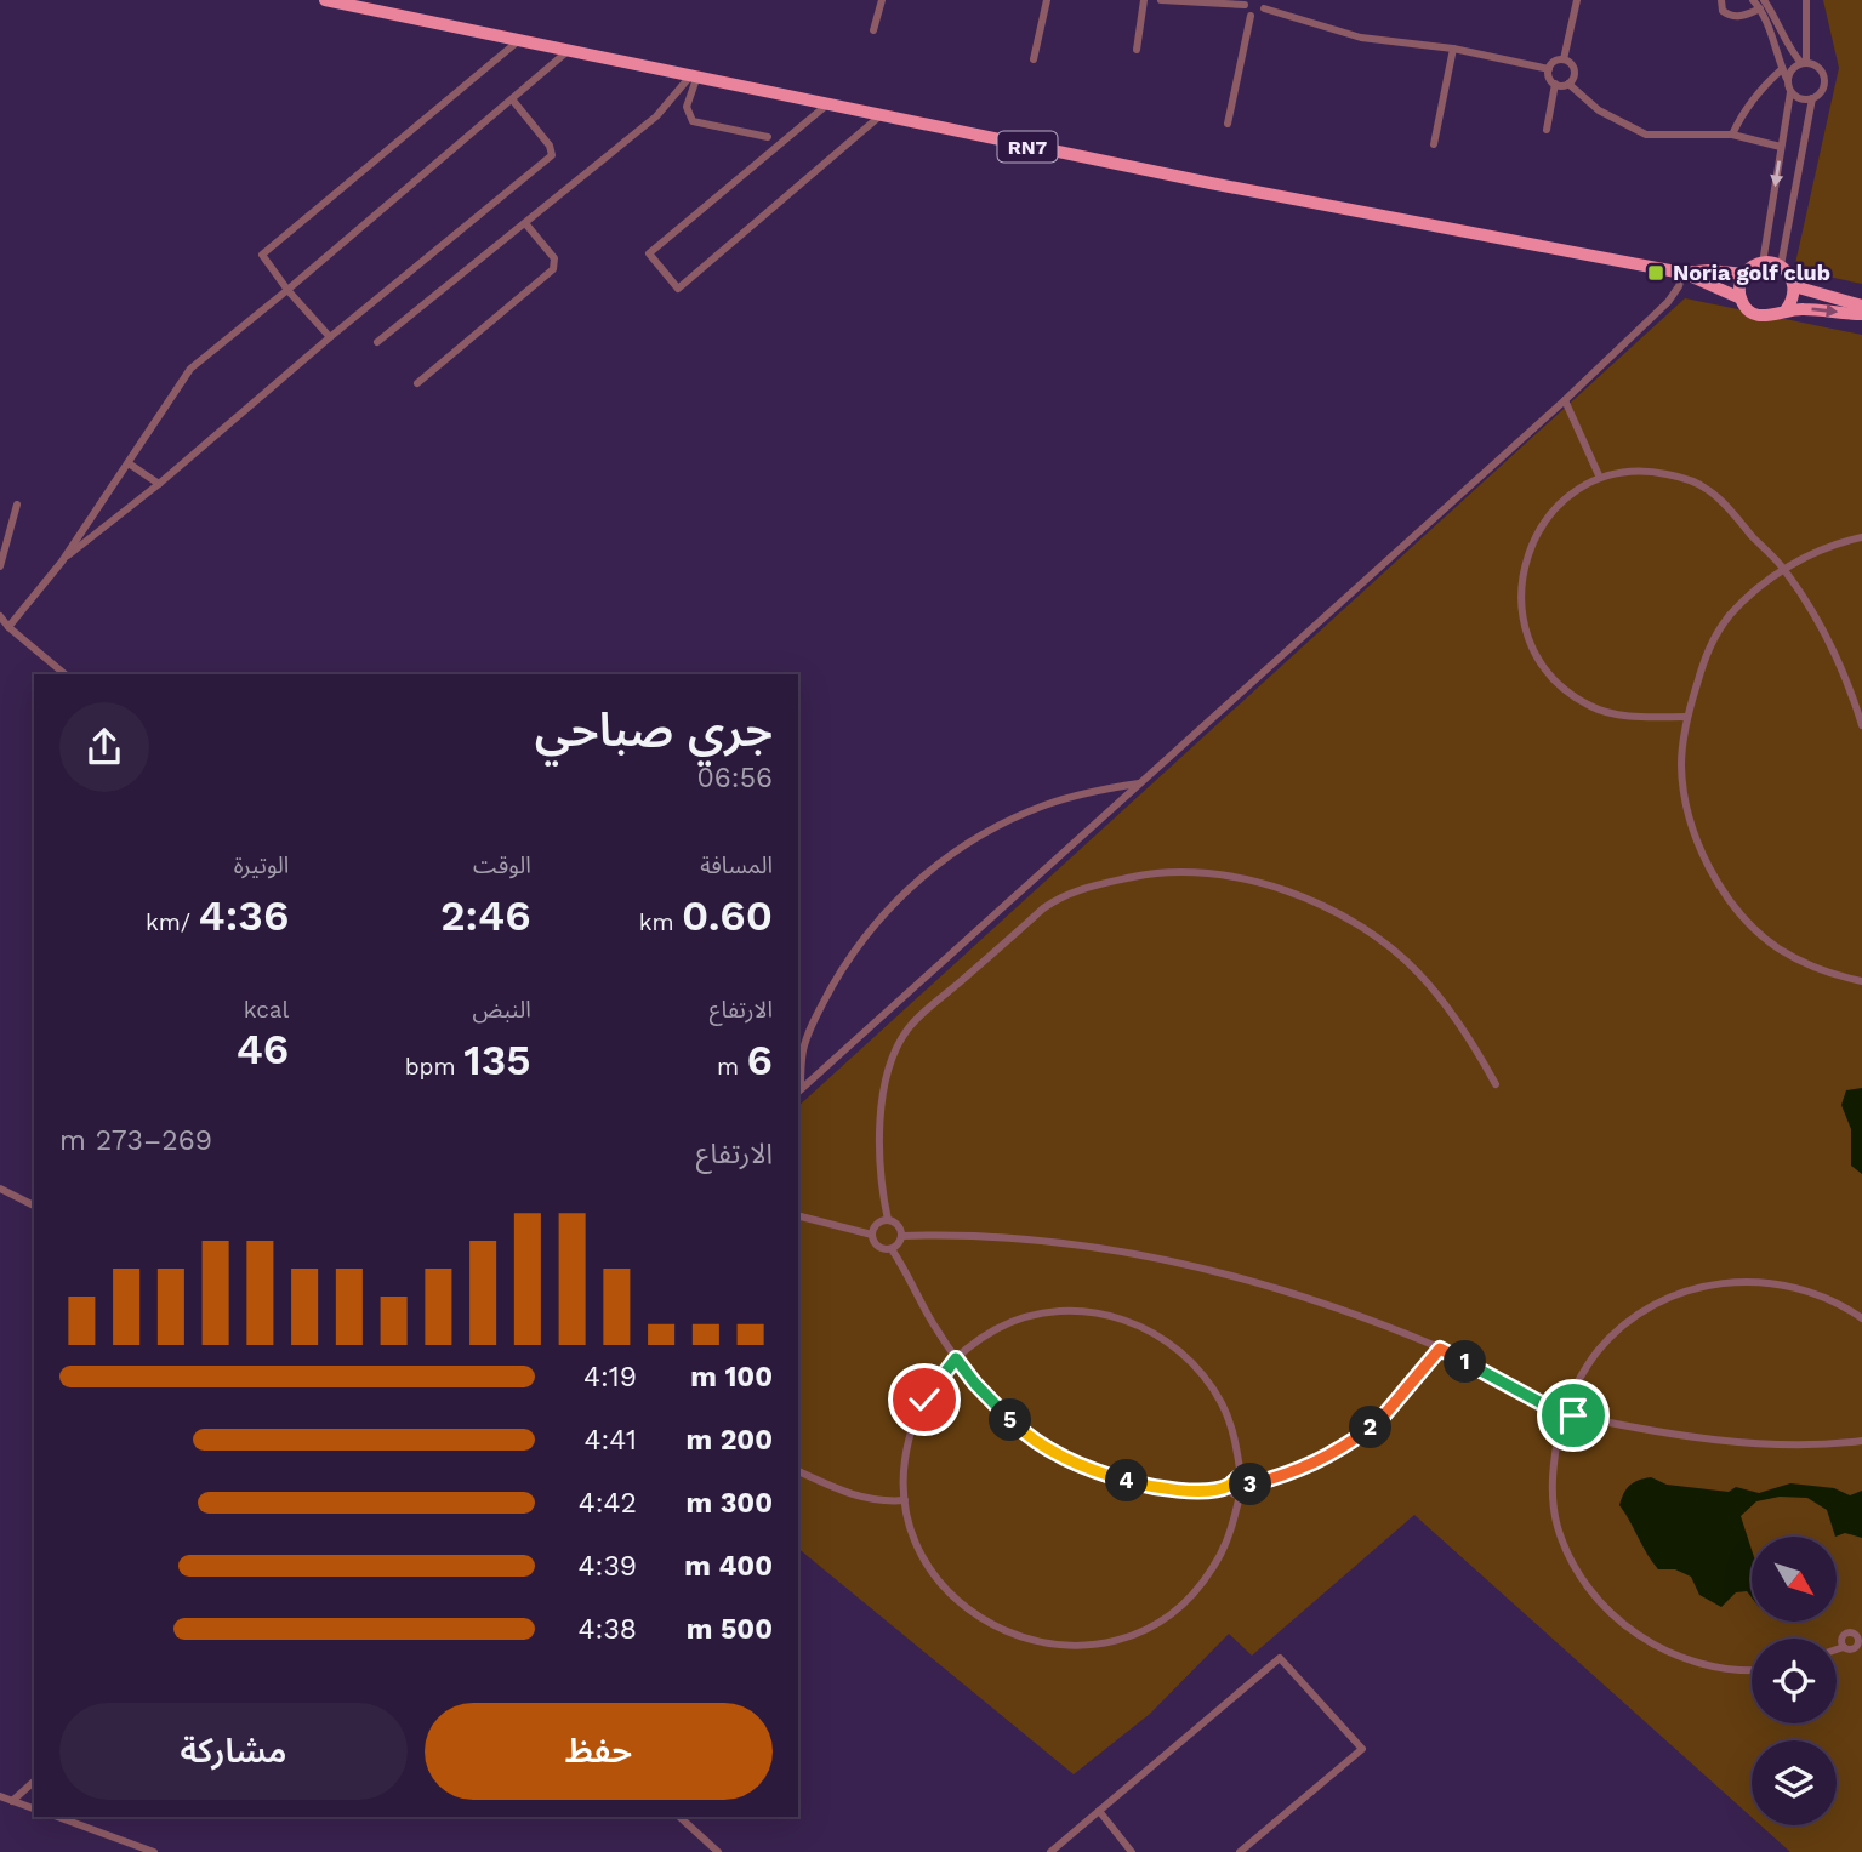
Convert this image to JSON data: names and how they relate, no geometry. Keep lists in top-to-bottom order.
{
  "streets": {
    "main road": ["RN7"]
  },
  "places": {
    "transit": ["Noria golf club"]
  },
  "north": "bottom right",
  "page": {
    "heading": ["جري صباحي", "06:56"],
    "stats": [
      ["المسافة", "0.60 km"],
      ["الوقت", "2:46"],
      ["الوتيرة", "4:36 /km"],
      ["الارتفاع", "6 m"],
      ["النبض", "135 bpm"],
      ["kcal", "46"]
    ],
    "chart": ["الارتفاع", "269–273 m"],
    "pins": [
      "1",
      "5",
      "2",
      "4",
      "3"
    ],
    "list": [
      {
        "name": "100 m",
        "note": "4:19"
      },
      {
        "name": "200 m",
        "note": "4:41"
      },
      {
        "name": "300 m",
        "note": "4:42"
      },
      {
        "name": "400 m",
        "note": "4:39"
      },
      {
        "name": "500 m",
        "note": "4:38"
      }
    ],
    "buttons": ["حفظ", "مشاركة"]
  }
}
